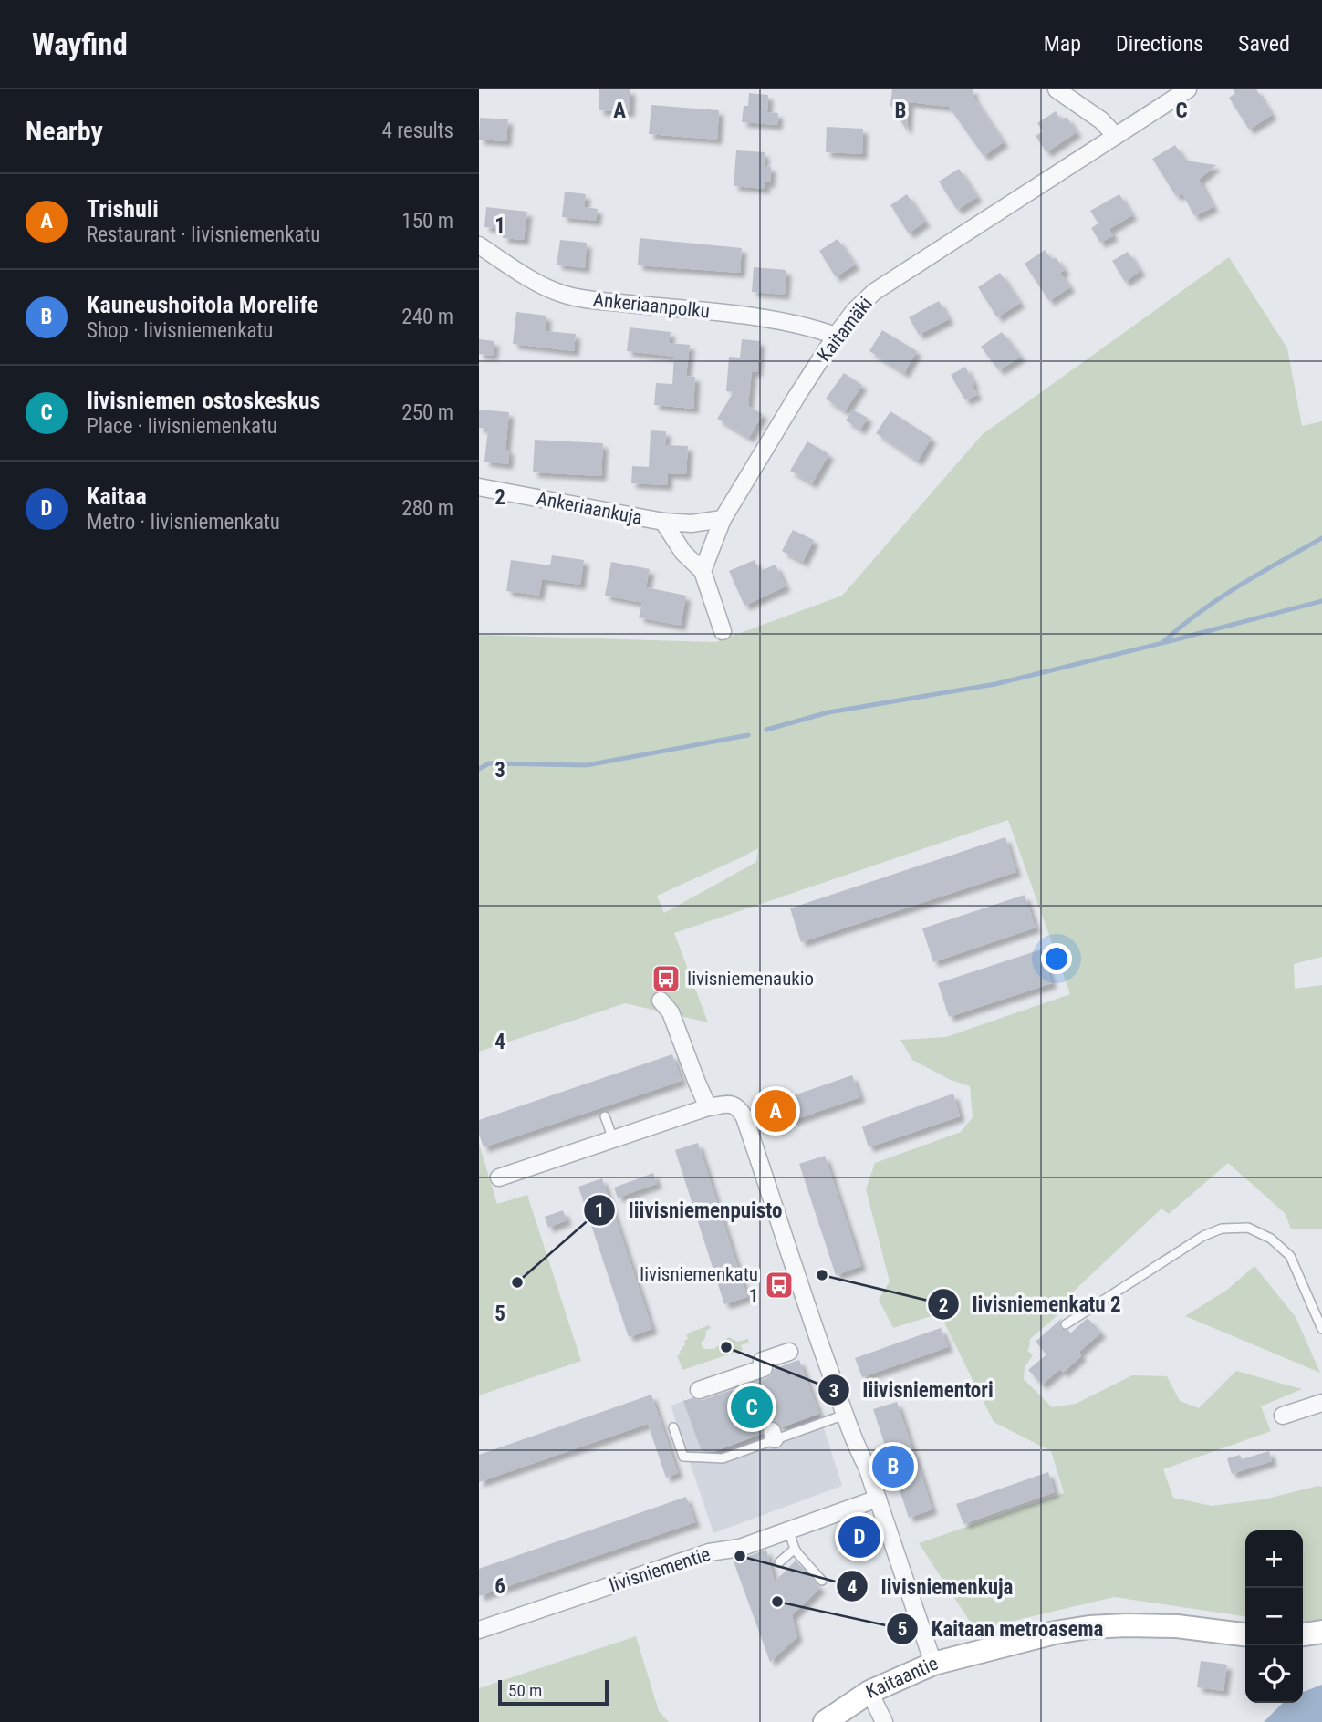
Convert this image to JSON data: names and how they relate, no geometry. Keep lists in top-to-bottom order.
{
  "streets": {
    "main road": ["Kaitaantie"],
    "street": [
      "Ankeriaanpolku",
      "Kaitamäki",
      "Ankeriaankuja",
      "Iivisniementie"
    ]
  },
  "crossings": [
    ["Ankeriaanpolku", "Kaitamäki"],
    ["Kaitamäki", "Ankeriaankuja"]
  ],
  "places": {
    "bus stop": ["Iivisniemenaukio", "Iivisniemenkatu 1"],
    "other": [
      "Iivisniemenkatu 2",
      "Iiivisniemenpuisto",
      "Iiivisniementori",
      "Iivisniemenkuja",
      "Kaitaan metroasema"
    ]
  },
  "scale_bar": "50 m",
  "page": {
    "header": "Wayfind",
    "nav": ["Map", "Directions", "Saved"],
    "heading": ["Nearby", "4 results"],
    "list": [
      {
        "mark": "A",
        "name": "Trishuli",
        "note": "Restaurant · Iivisniemenkatu",
        "value": "150 m"
      },
      {
        "mark": "B",
        "name": "Kauneushoitola Morelife",
        "note": "Shop · Iivisniemenkatu",
        "value": "240 m"
      },
      {
        "mark": "C",
        "name": "Iivisniemen ostoskeskus",
        "note": "Place · Iivisniemenkatu",
        "value": "250 m"
      },
      {
        "mark": "D",
        "name": "Kaitaa",
        "note": "Metro · Iivisniemenkatu",
        "value": "280 m"
      }
    ],
    "pins": [
      "A",
      "C",
      "B",
      "D"
    ],
    "map_buttons": ["+", "−"],
    "scale": "50 m"
  },
  "grid": {
    "columns": ["A", "B", "C"],
    "rows": [
      "1",
      "2",
      "3",
      "4",
      "5",
      "6"
    ]
  }
}
